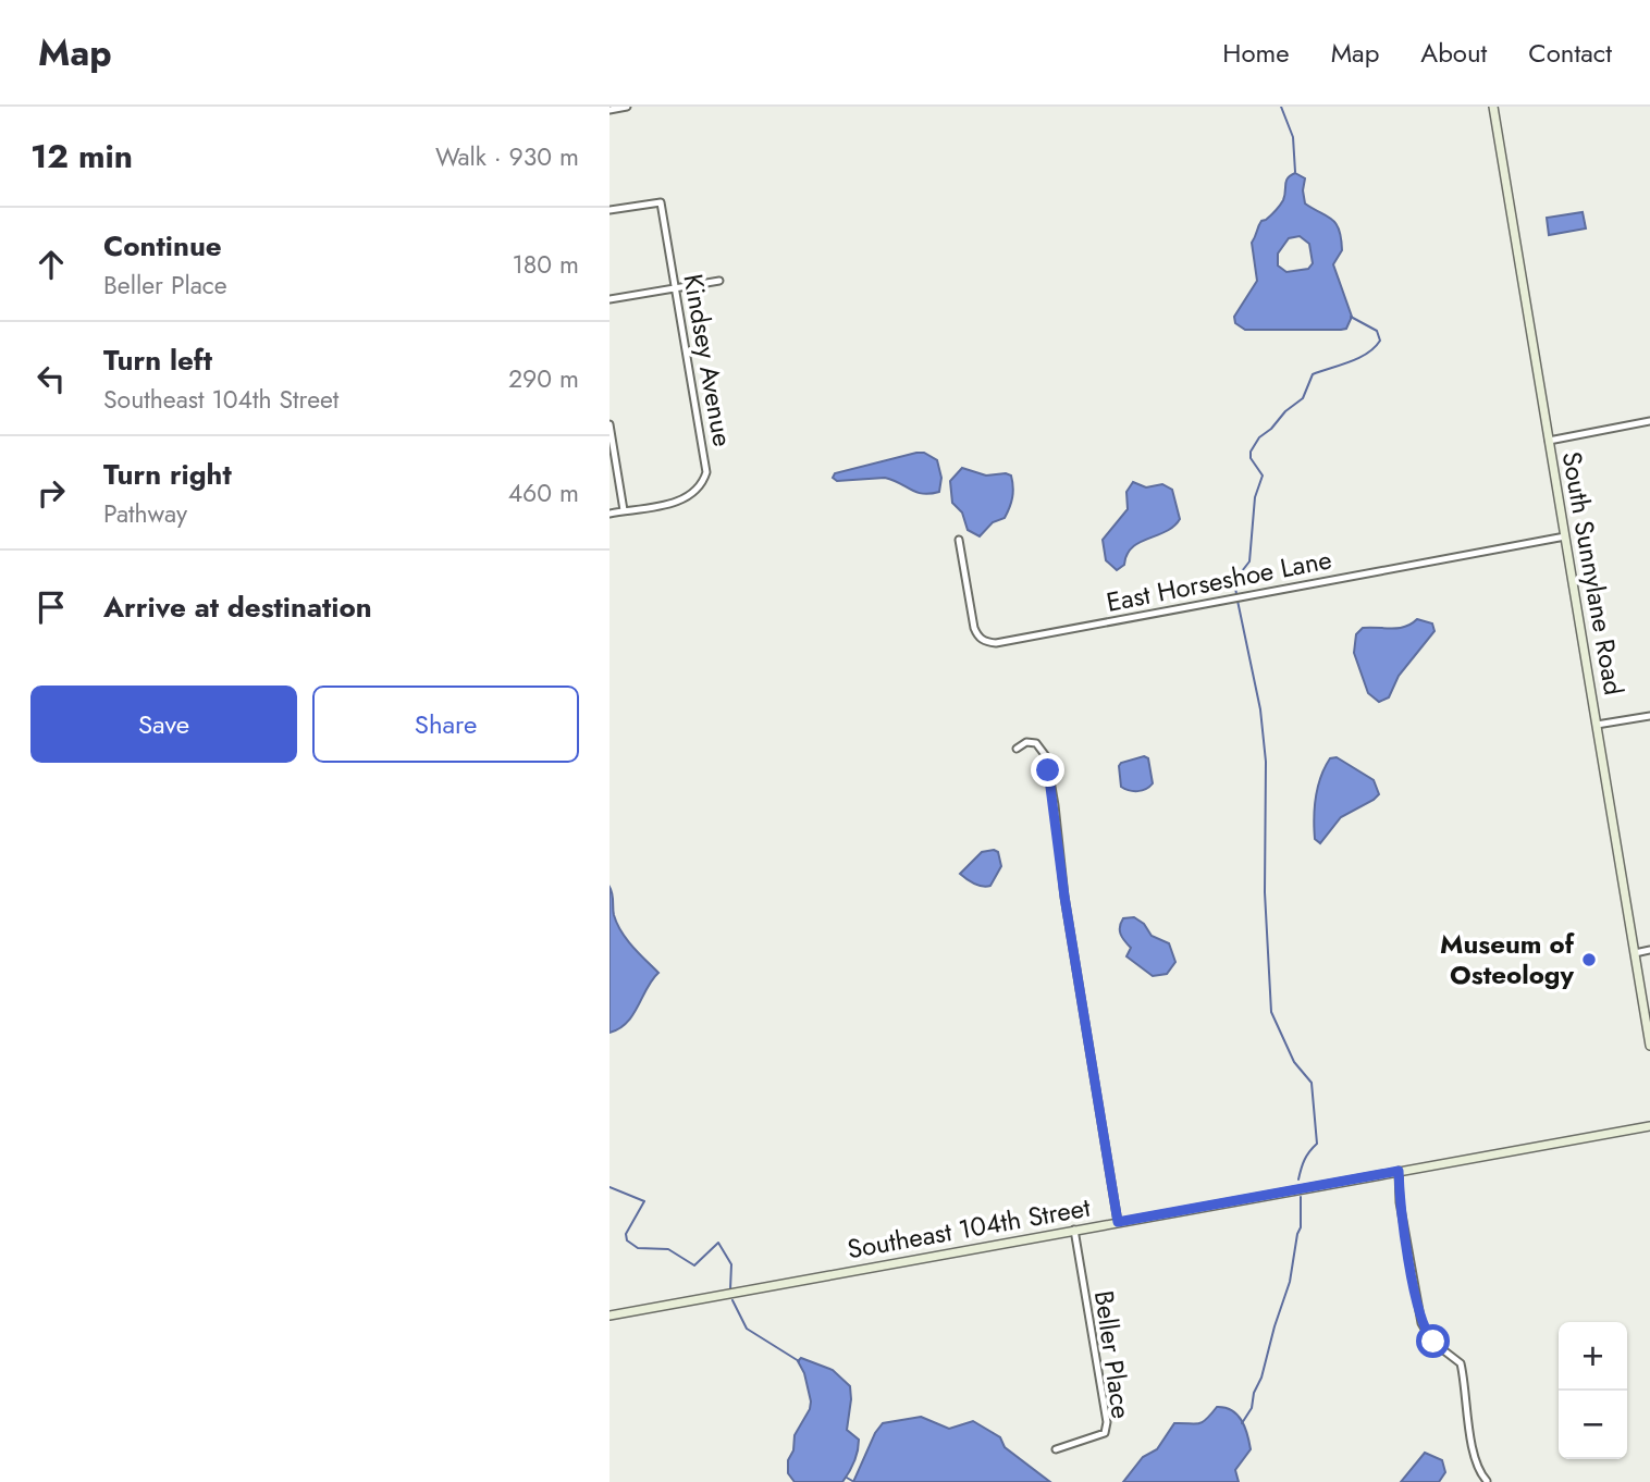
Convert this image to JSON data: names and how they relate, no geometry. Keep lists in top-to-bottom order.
{
  "streets": {
    "street": [
      "Kindsey Avenue",
      "South Sunnylane Road",
      "East Horseshoe Lane",
      "Southeast 104th Street",
      "Beller Place"
    ]
  },
  "crossings": [
    ["South Sunnylane Road", "East Horseshoe Lane"],
    ["Southeast 104th Street", "Beller Place"]
  ],
  "places": ["Museum of Osteology"],
  "page": {
    "header": "Map",
    "nav": [
      "Home",
      "Map",
      "About",
      "Contact"
    ],
    "heading": ["12 min", "Walk · 930 m"],
    "list": [
      ["Continue", "Beller Place", "180 m"],
      ["Turn left", "Southeast 104th Street", "290 m"],
      ["Turn right", "Pathway", "460 m"],
      "Arrive at destination"
    ],
    "buttons": ["Save", "Share"],
    "map_buttons": ["+", "−"]
  }
}
